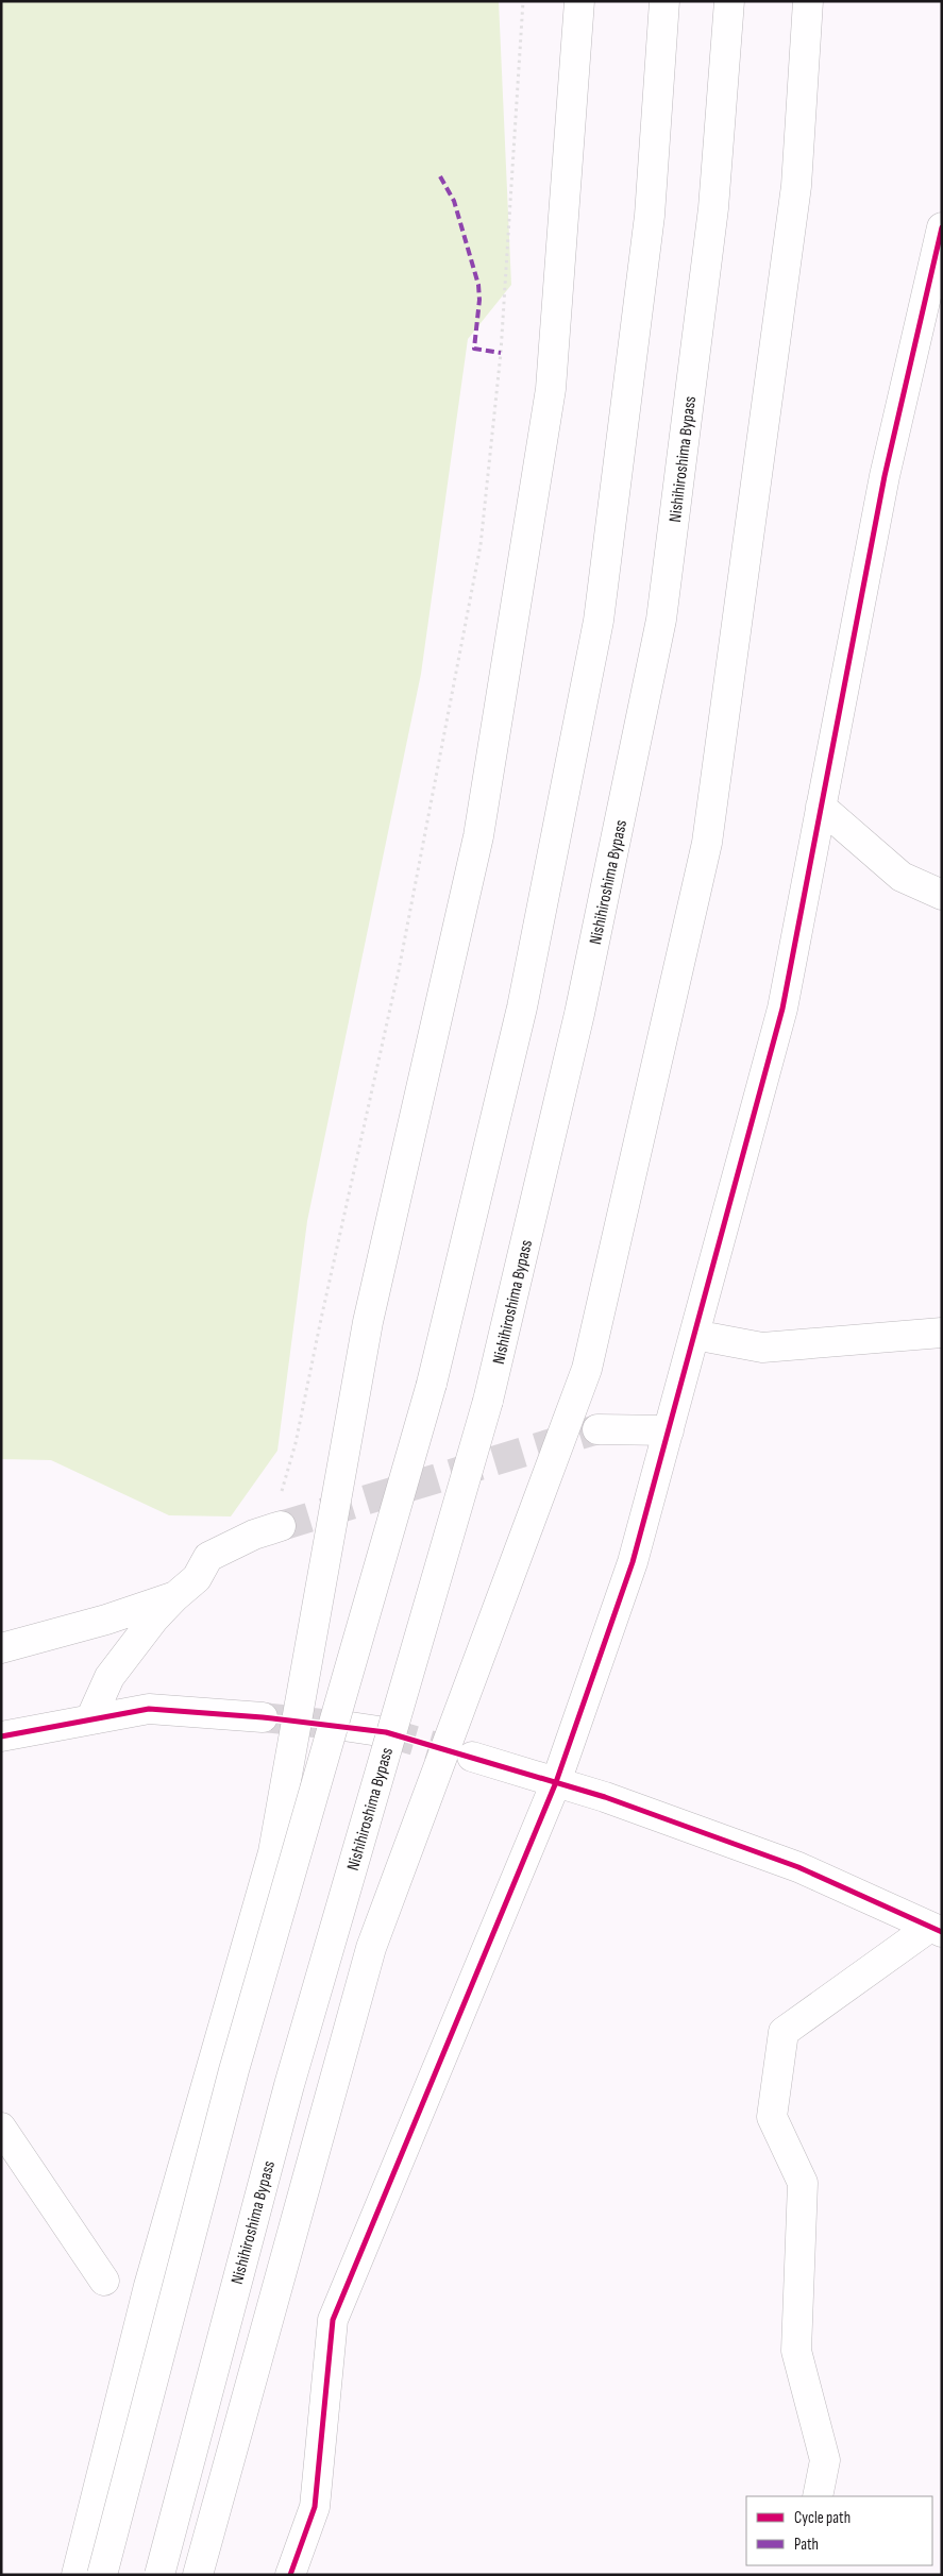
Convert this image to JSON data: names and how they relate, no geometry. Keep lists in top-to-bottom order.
{
  "streets": {
    "main road": ["Nishihiroshima Bypass"]
  },
  "legend": ["Cycle path", "Path"]
}
